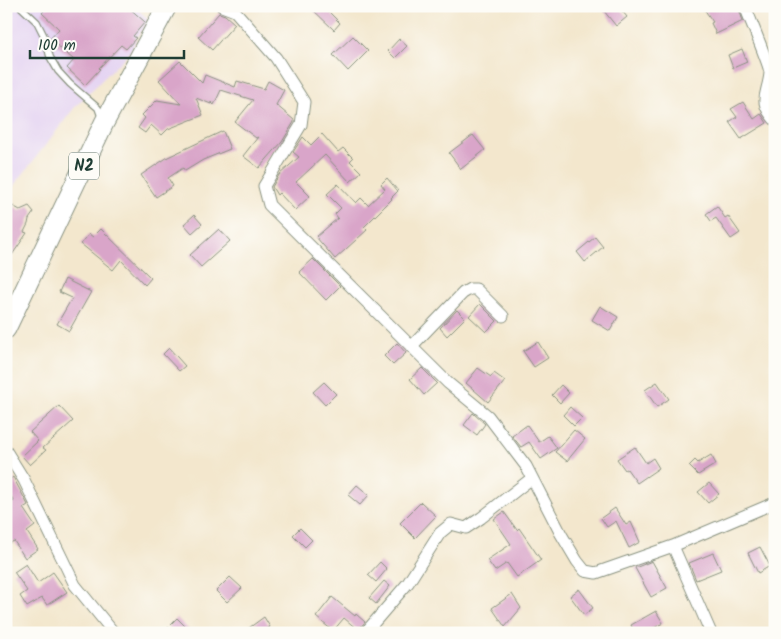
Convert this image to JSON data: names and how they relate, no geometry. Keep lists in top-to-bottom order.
{
  "streets": {
    "highway": ["N2"]
  },
  "scale_bar": "100 m"
}
